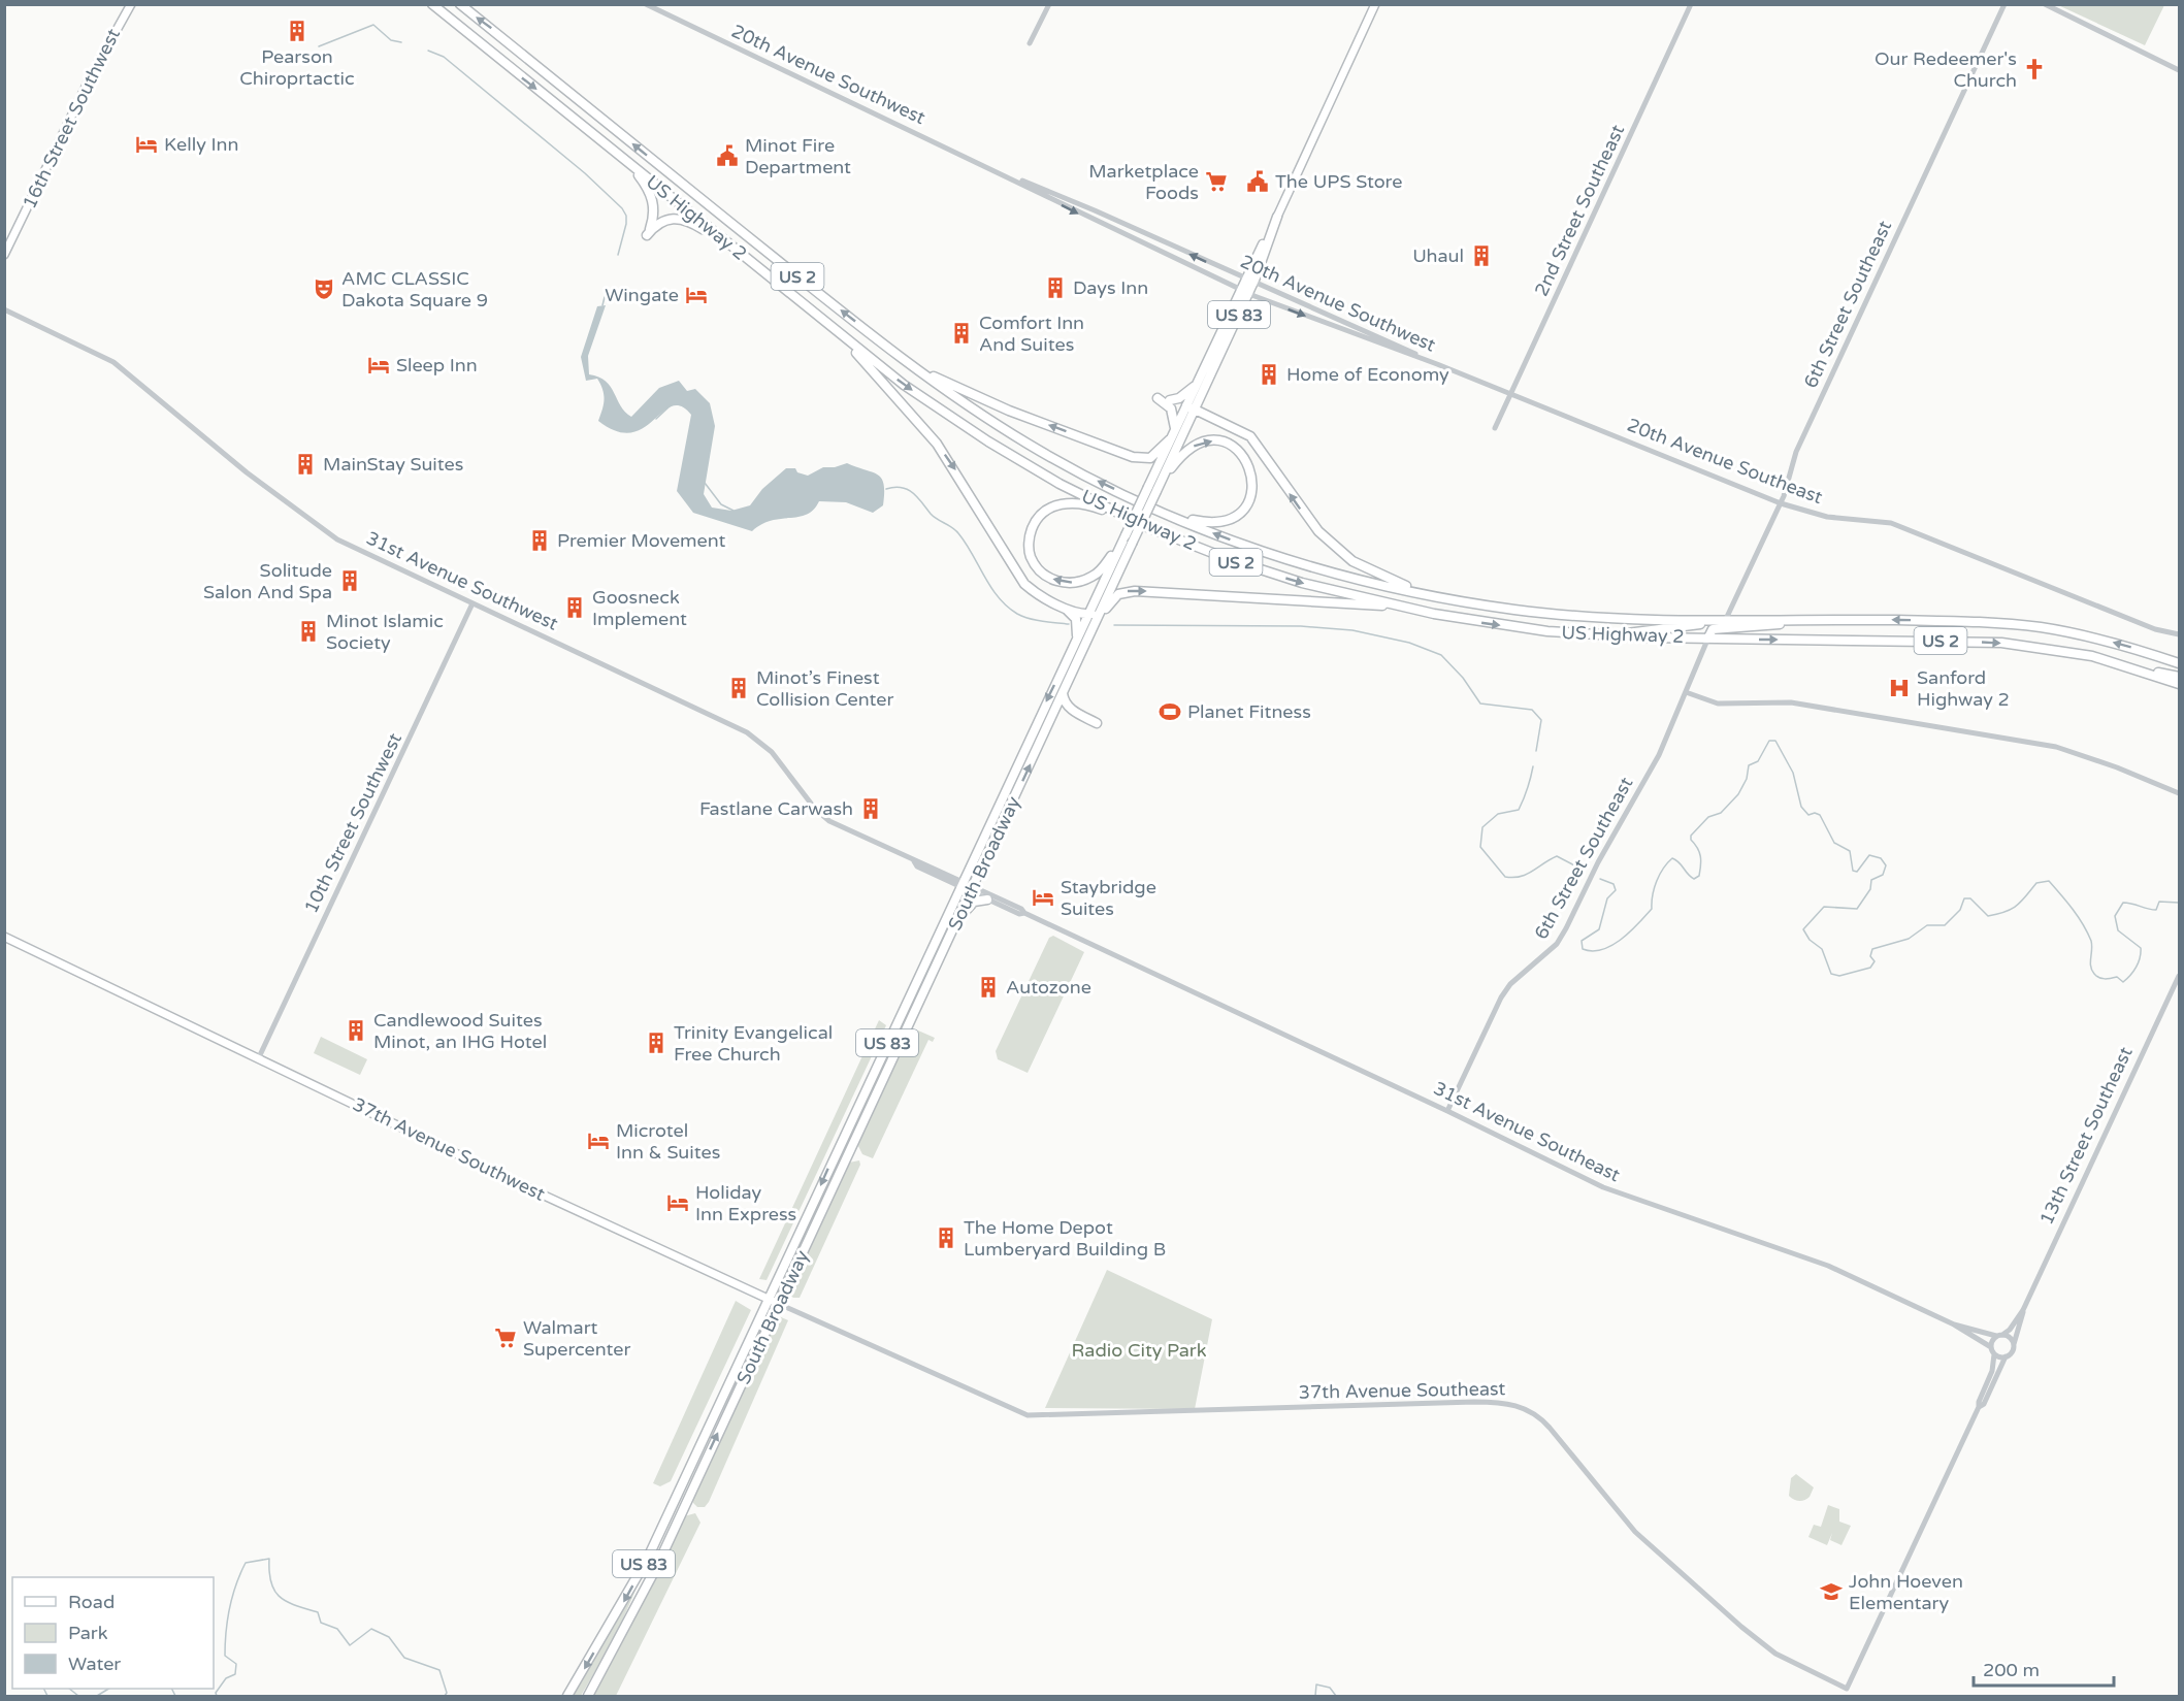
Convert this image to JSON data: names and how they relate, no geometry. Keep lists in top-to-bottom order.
{
  "streets": {
    "highway": [
      "US Highway 2",
      "US 2",
      "US 83",
      "South Broadway"
    ],
    "main road": ["16th Street Southwest", "37th Avenue Southwest"],
    "street": [
      "20th Avenue Southwest",
      "2nd Street Southeast",
      "6th Street Southeast",
      "20th Avenue Southeast",
      "31st Avenue Southwest",
      "10th Street Southwest",
      "31st Avenue Southeast",
      "13th Street Southeast",
      "37th Avenue Southeast"
    ]
  },
  "crossings": [
    ["20th Avenue Southwest", "20th Avenue Southeast"],
    ["20th Avenue Southwest", "South Broadway"],
    ["2nd Street Southeast", "20th Avenue Southeast"],
    ["US Highway 2", "6th Street Southeast"],
    ["6th Street Southeast", "20th Avenue Southeast"],
    ["6th Street Southeast", "31st Avenue Southeast"],
    ["US 83", "South Broadway"],
    ["31st Avenue Southwest", "10th Street Southwest"],
    ["31st Avenue Southwest", "South Broadway"],
    ["31st Avenue Southwest", "31st Avenue Southeast"],
    ["10th Street Southwest", "37th Avenue Southwest"],
    ["South Broadway", "37th Avenue Southwest"],
    ["31st Avenue Southeast", "13th Street Southeast"],
    ["37th Avenue Southwest", "37th Avenue Southeast"]
  ],
  "parks": ["Radio City Park"],
  "places": {
    "building": [
      "Pearson Chiroprtactic",
      "Uhaul",
      "Days Inn",
      "Comfort Inn And Suites",
      "Home of Economy",
      "MainStay Suites",
      "Premier Movement",
      "Solitude Salon And Spa",
      "Goosneck Implement",
      "Minot Islamic Society",
      "Minot’s Finest Collision Center",
      "Fastlane Carwash",
      "Autozone",
      "Candlewood Suites Minot, an IHG Hotel",
      "Trinity Evangelical Free Church",
      "The Home Depot Lumberyard Building B"
    ],
    "church": ["Our Redeemer's Church"],
    "hotel": [
      "Kelly Inn",
      "Wingate",
      "Sleep Inn",
      "Staybridge Suites",
      "Microtel Inn & Suites",
      "Holiday Inn Express"
    ],
    "public building": ["Minot Fire Department", "The UPS Store"],
    "supermarket": ["Marketplace Foods", "Walmart Supercenter"],
    "theatre": ["AMC CLASSIC Dakota Square 9"],
    "hospital": ["Sanford Highway 2"],
    "sports": ["Planet Fitness"],
    "school or university": ["John Hoeven Elementary"]
  },
  "legend": ["Road", "Park", "Water"],
  "scale_bar": "200 m"
}
